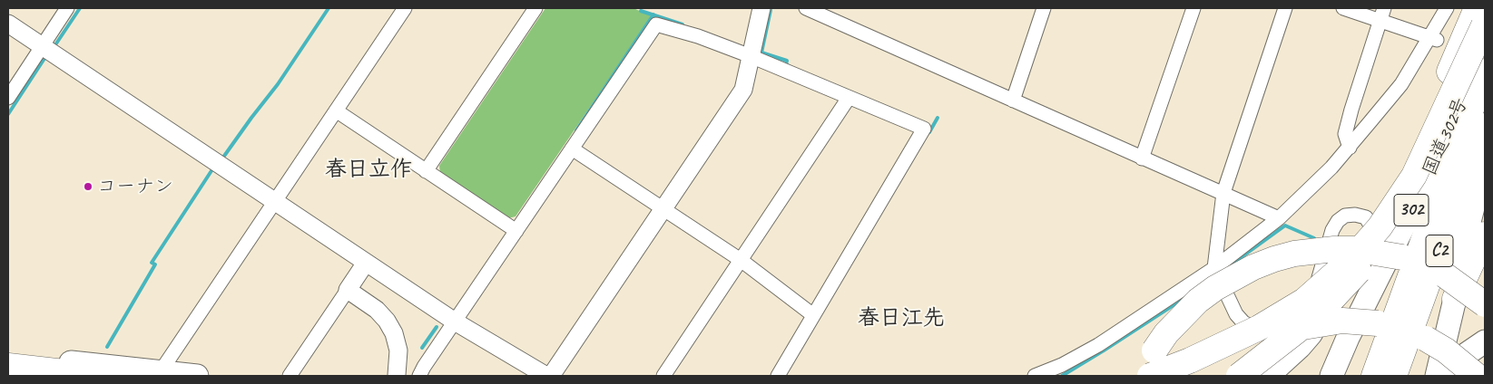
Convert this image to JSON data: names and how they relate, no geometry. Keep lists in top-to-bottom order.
{
  "streets": {
    "highway": ["国道302号", "302", "C2"]
  },
  "crossings": [
    ["国道302号", "C2"]
  ],
  "districts": ["春日立作", "春日江先"],
  "places": ["コーナン"]
}
